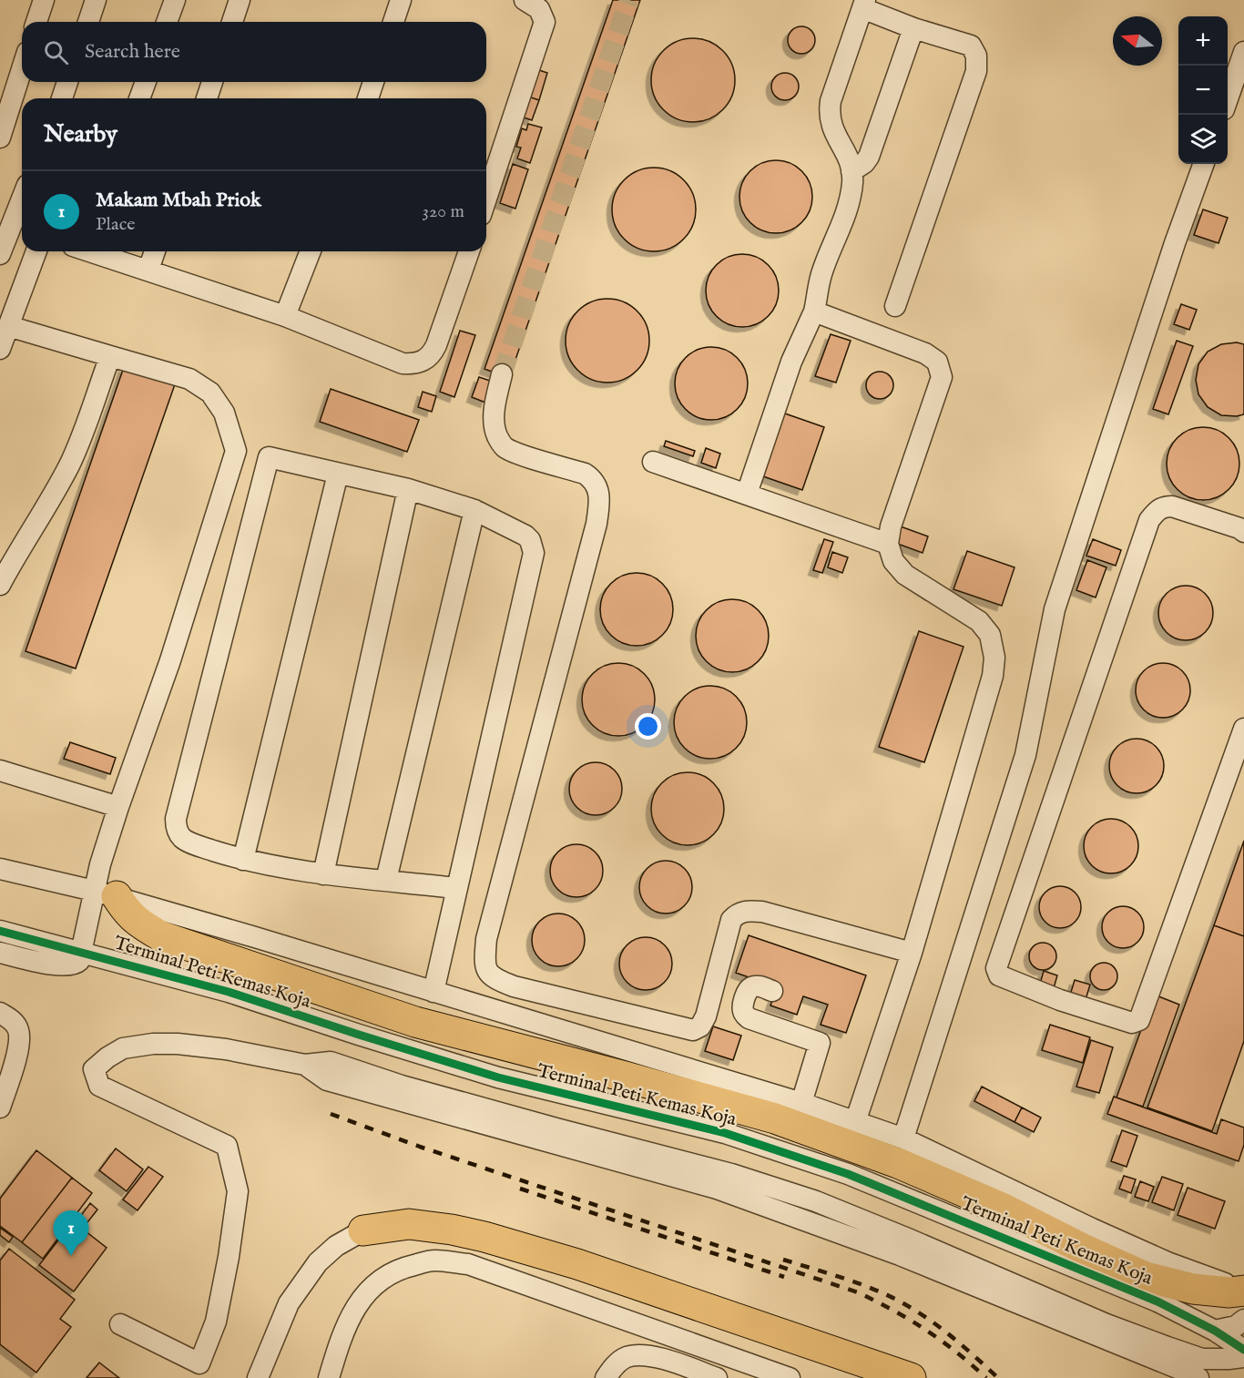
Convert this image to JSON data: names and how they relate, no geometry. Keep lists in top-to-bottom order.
{
  "streets": {
    "street": ["Terminal Peti Kemas Koja"]
  },
  "north": "left",
  "page": {
    "map_buttons": ["+", "−"],
    "search": "Search here",
    "heading": "Nearby",
    "list": [
      {
        "mark": "1",
        "name": "Makam Mbah Priok",
        "note": "Place",
        "value": "320 m"
      }
    ],
    "pins": "1"
  }
}
